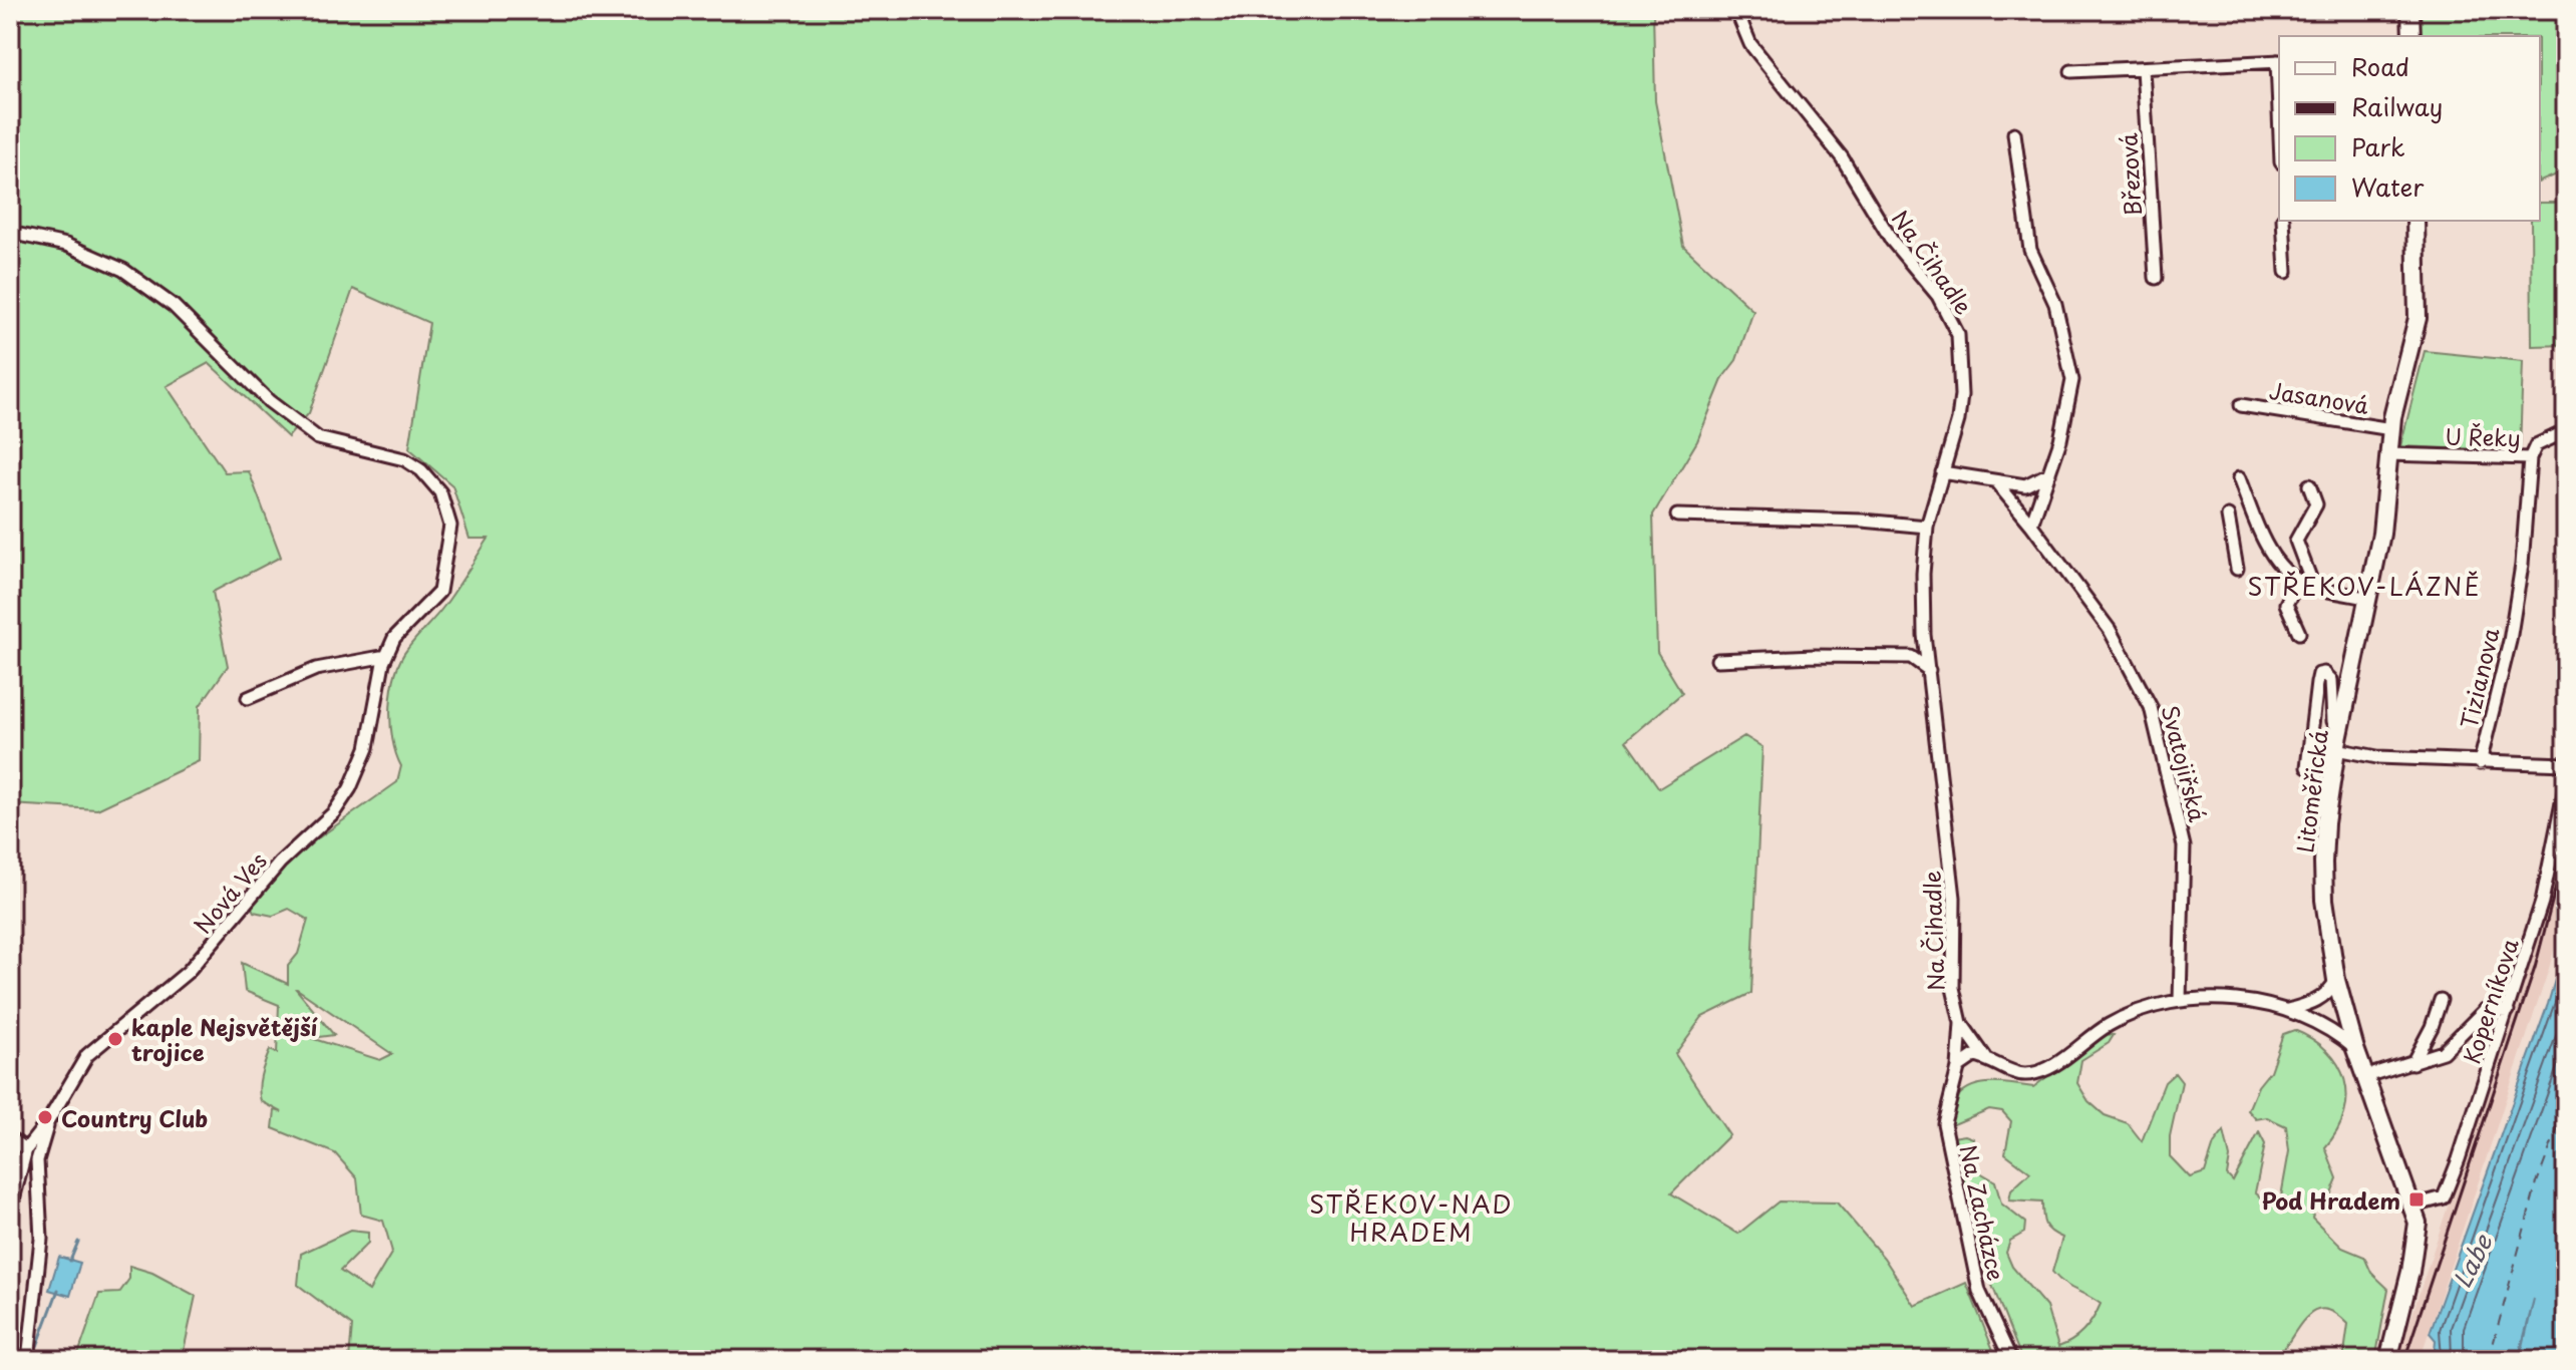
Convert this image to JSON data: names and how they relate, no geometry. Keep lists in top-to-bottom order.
{
  "streets": {
    "main road": ["Litoměřická"],
    "street": [
      "Březová",
      "Na Čihadle",
      "Jasanová",
      "U Řeky",
      "Tizianova",
      "Svatojiřská",
      "Nová Ves",
      "Koperníkova",
      "Na Zacházce"
    ]
  },
  "crossings": [
    ["Na Čihadle", "Na Zacházce"],
    ["Jasanová", "Litoměřická"],
    ["U Řeky", "Tizianova"],
    ["U Řeky", "Litoměřická"],
    ["Litoměřická", "Koperníkova"]
  ],
  "districts": ["STŘEKOV-LÁZNĚ", "STŘEKOV-NAD HRADEM"],
  "water": ["Labe"],
  "places": {
    "other": ["kaple Nejsvětější trojice", "Country Club"],
    "transit": ["Pod Hradem"]
  },
  "legend": [
    "Road",
    "Railway",
    "Park",
    "Water"
  ]
}
